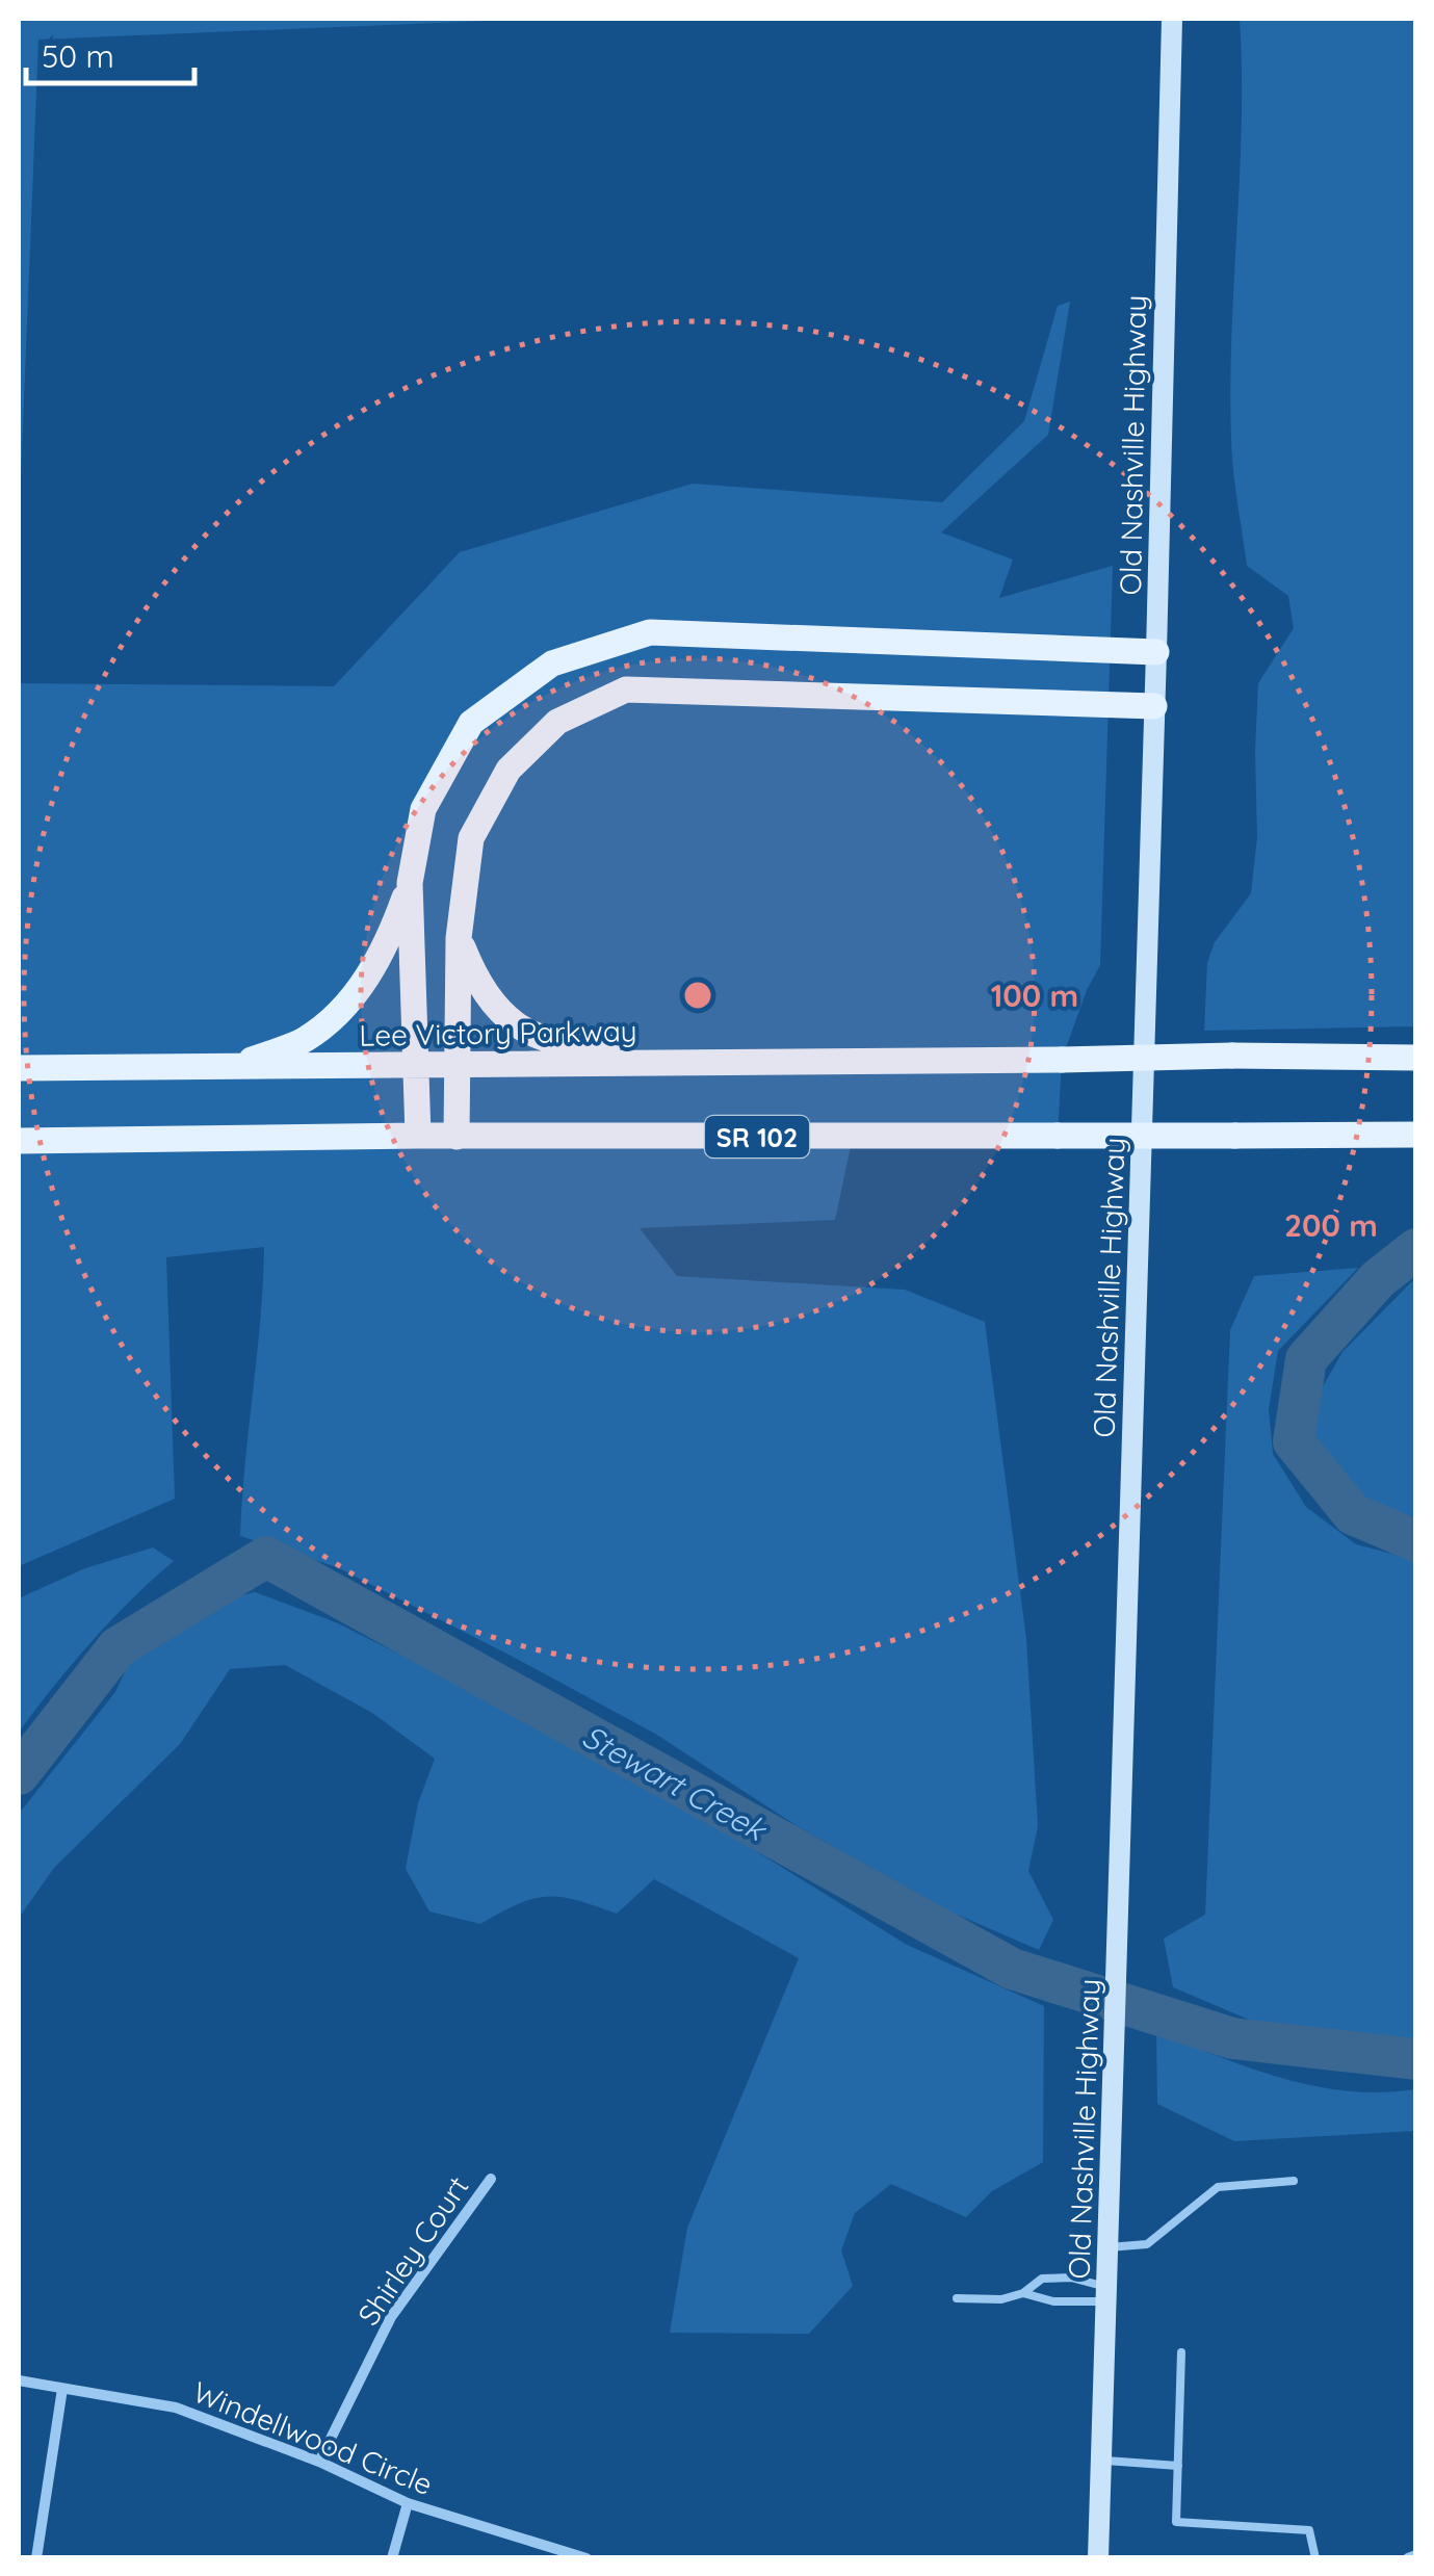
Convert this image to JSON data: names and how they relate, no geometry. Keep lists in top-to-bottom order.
{
  "streets": {
    "main road": ["Old Nashville Highway", "Lee Victory Parkway", "SR 102"],
    "street": ["Shirley Court", "Windellwood Circle"]
  },
  "crossings": [
    ["Shirley Court", "Windellwood Circle"]
  ],
  "water": ["Stewart Creek"],
  "scale_bar": "50 m",
  "rings": ["100 m", "200 m"]
}
